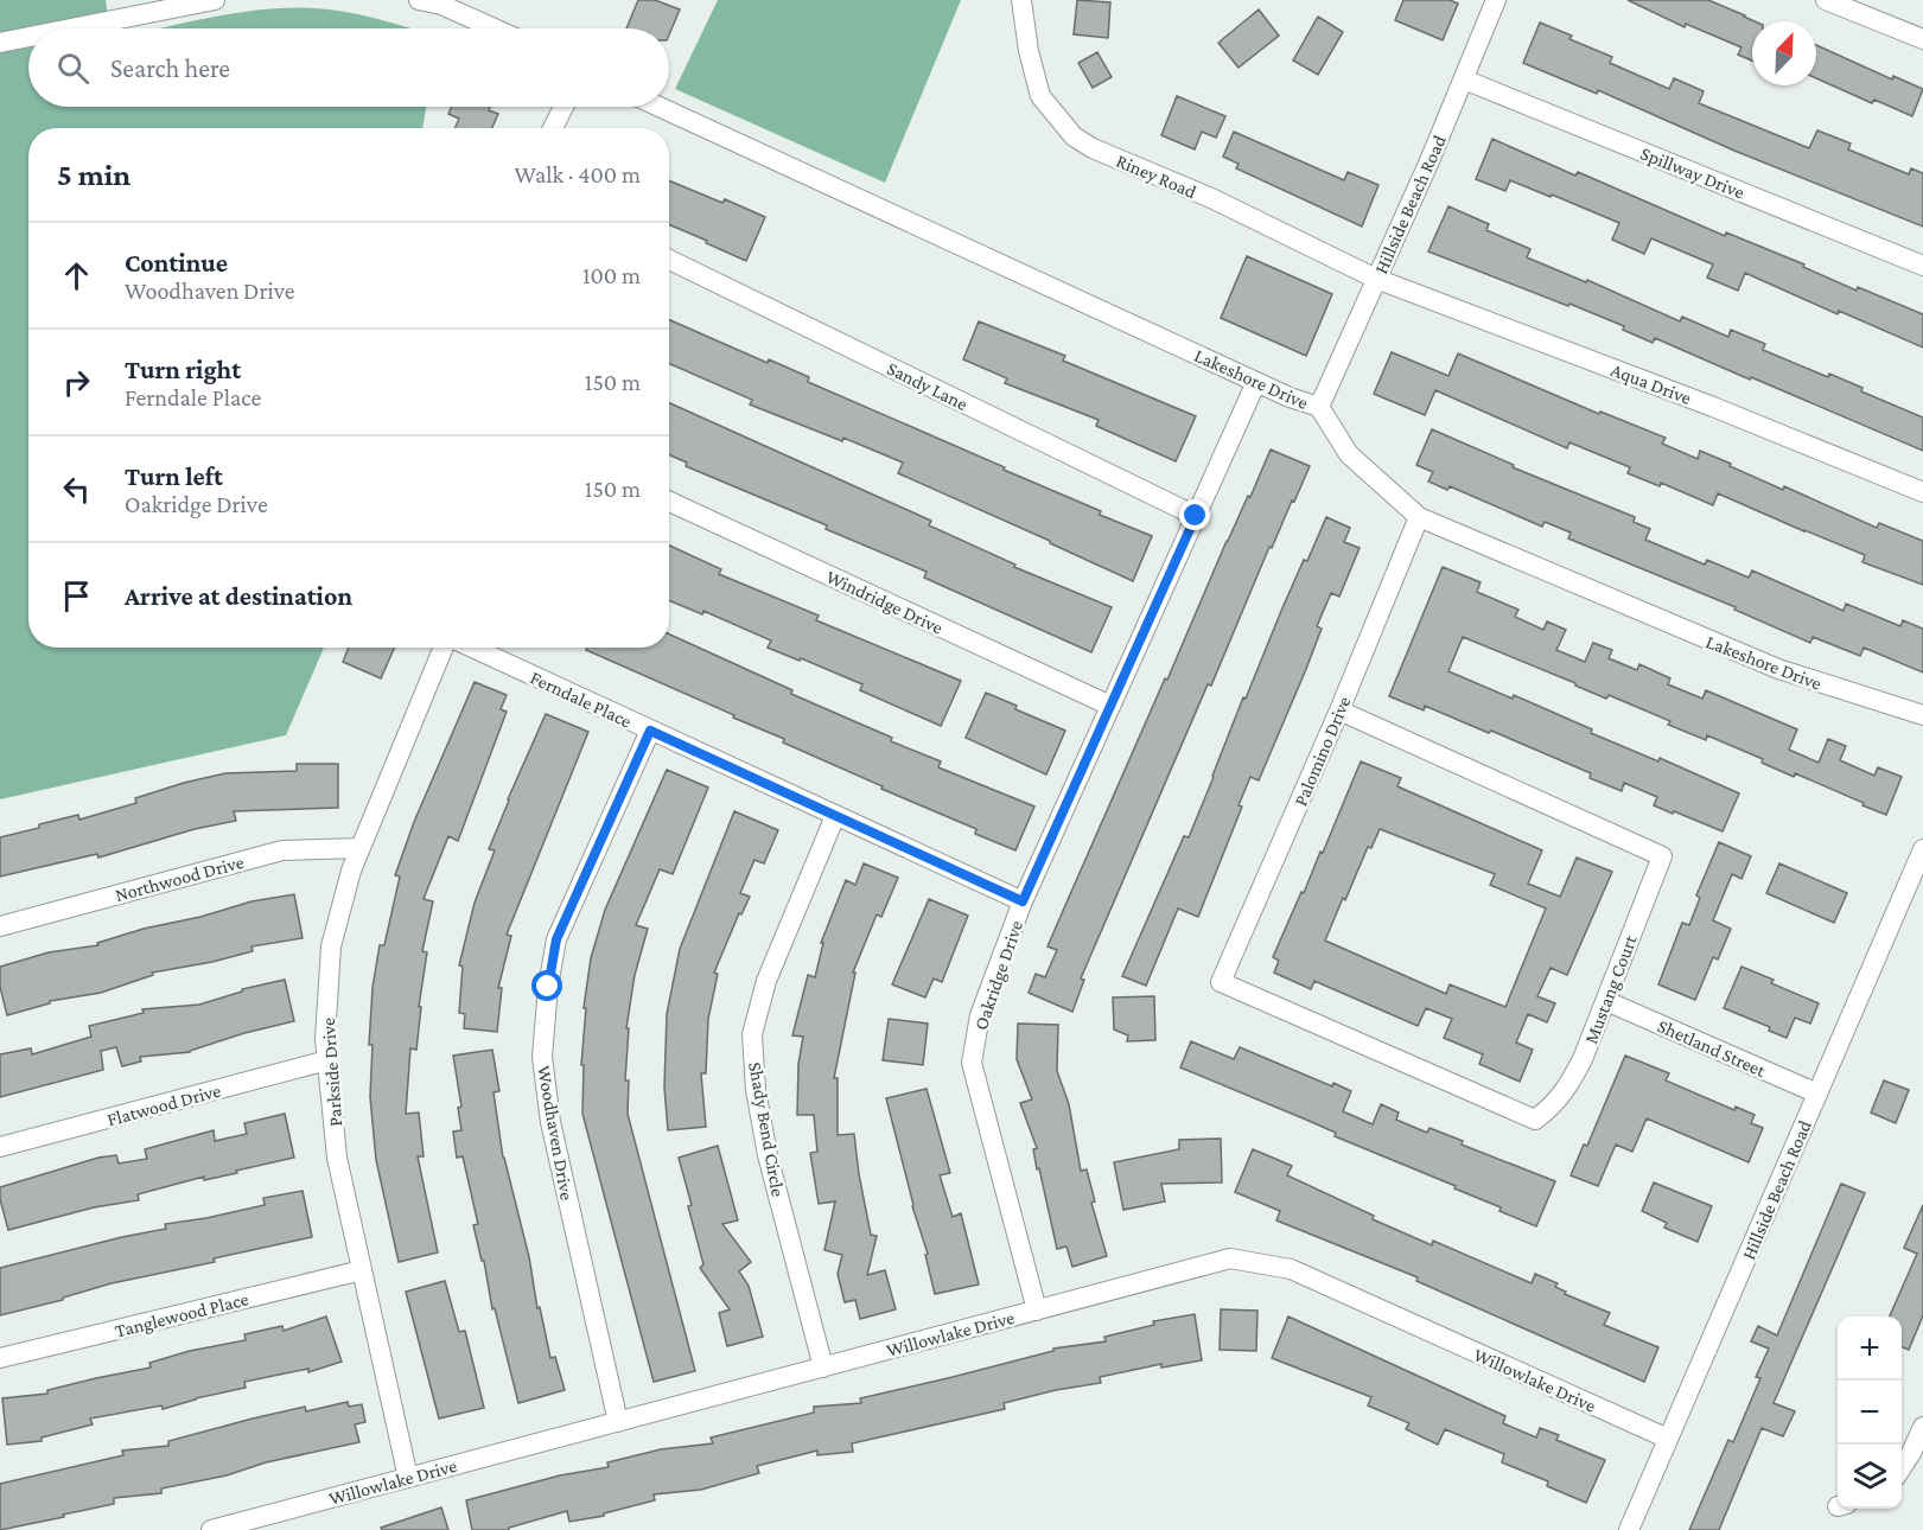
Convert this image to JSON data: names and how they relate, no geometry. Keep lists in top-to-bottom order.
{
  "streets": {
    "street": [
      "Spillway Drive",
      "Riney Road",
      "Hillside Beach Road",
      "Lakeshore Drive",
      "Aqua Drive",
      "Sandy Lane",
      "Windridge Drive",
      "Ferndale Place",
      "Palomino Drive",
      "Northwood Drive",
      "Oakridge Drive",
      "Mustang Court",
      "Shetland Street",
      "Parkside Drive",
      "Flatwood Drive",
      "Shady Bend Circle",
      "Woodhaven Drive",
      "Tanglewood Place",
      "Willowlake Drive"
    ]
  },
  "crossings": [
    ["Spillway Drive", "Hillside Beach Road"],
    ["Riney Road", "Hillside Beach Road"],
    ["Riney Road", "Aqua Drive"],
    ["Hillside Beach Road", "Lakeshore Drive"],
    ["Hillside Beach Road", "Aqua Drive"],
    ["Hillside Beach Road", "Shetland Street"],
    ["Hillside Beach Road", "Willowlake Drive"],
    ["Lakeshore Drive", "Palomino Drive"],
    ["Lakeshore Drive", "Oakridge Drive"],
    ["Sandy Lane", "Oakridge Drive"],
    ["Windridge Drive", "Oakridge Drive"],
    ["Ferndale Place", "Oakridge Drive"],
    ["Ferndale Place", "Shady Bend Circle"],
    ["Ferndale Place", "Woodhaven Drive"],
    ["Palomino Drive", "Mustang Court"],
    ["Northwood Drive", "Parkside Drive"],
    ["Oakridge Drive", "Willowlake Drive"],
    ["Mustang Court", "Shetland Street"],
    ["Parkside Drive", "Flatwood Drive"],
    ["Parkside Drive", "Tanglewood Place"],
    ["Parkside Drive", "Willowlake Drive"],
    ["Shady Bend Circle", "Willowlake Drive"],
    ["Woodhaven Drive", "Willowlake Drive"]
  ],
  "north": "top right",
  "page": {
    "search": "Search here",
    "heading": ["5 min", "Walk · 400 m"],
    "list": [
      ["Continue", "Woodhaven Drive", "100 m"],
      ["Turn right", "Ferndale Place", "150 m"],
      ["Turn left", "Oakridge Drive", "150 m"],
      "Arrive at destination"
    ],
    "map_buttons": ["+", "−"]
  }
}
